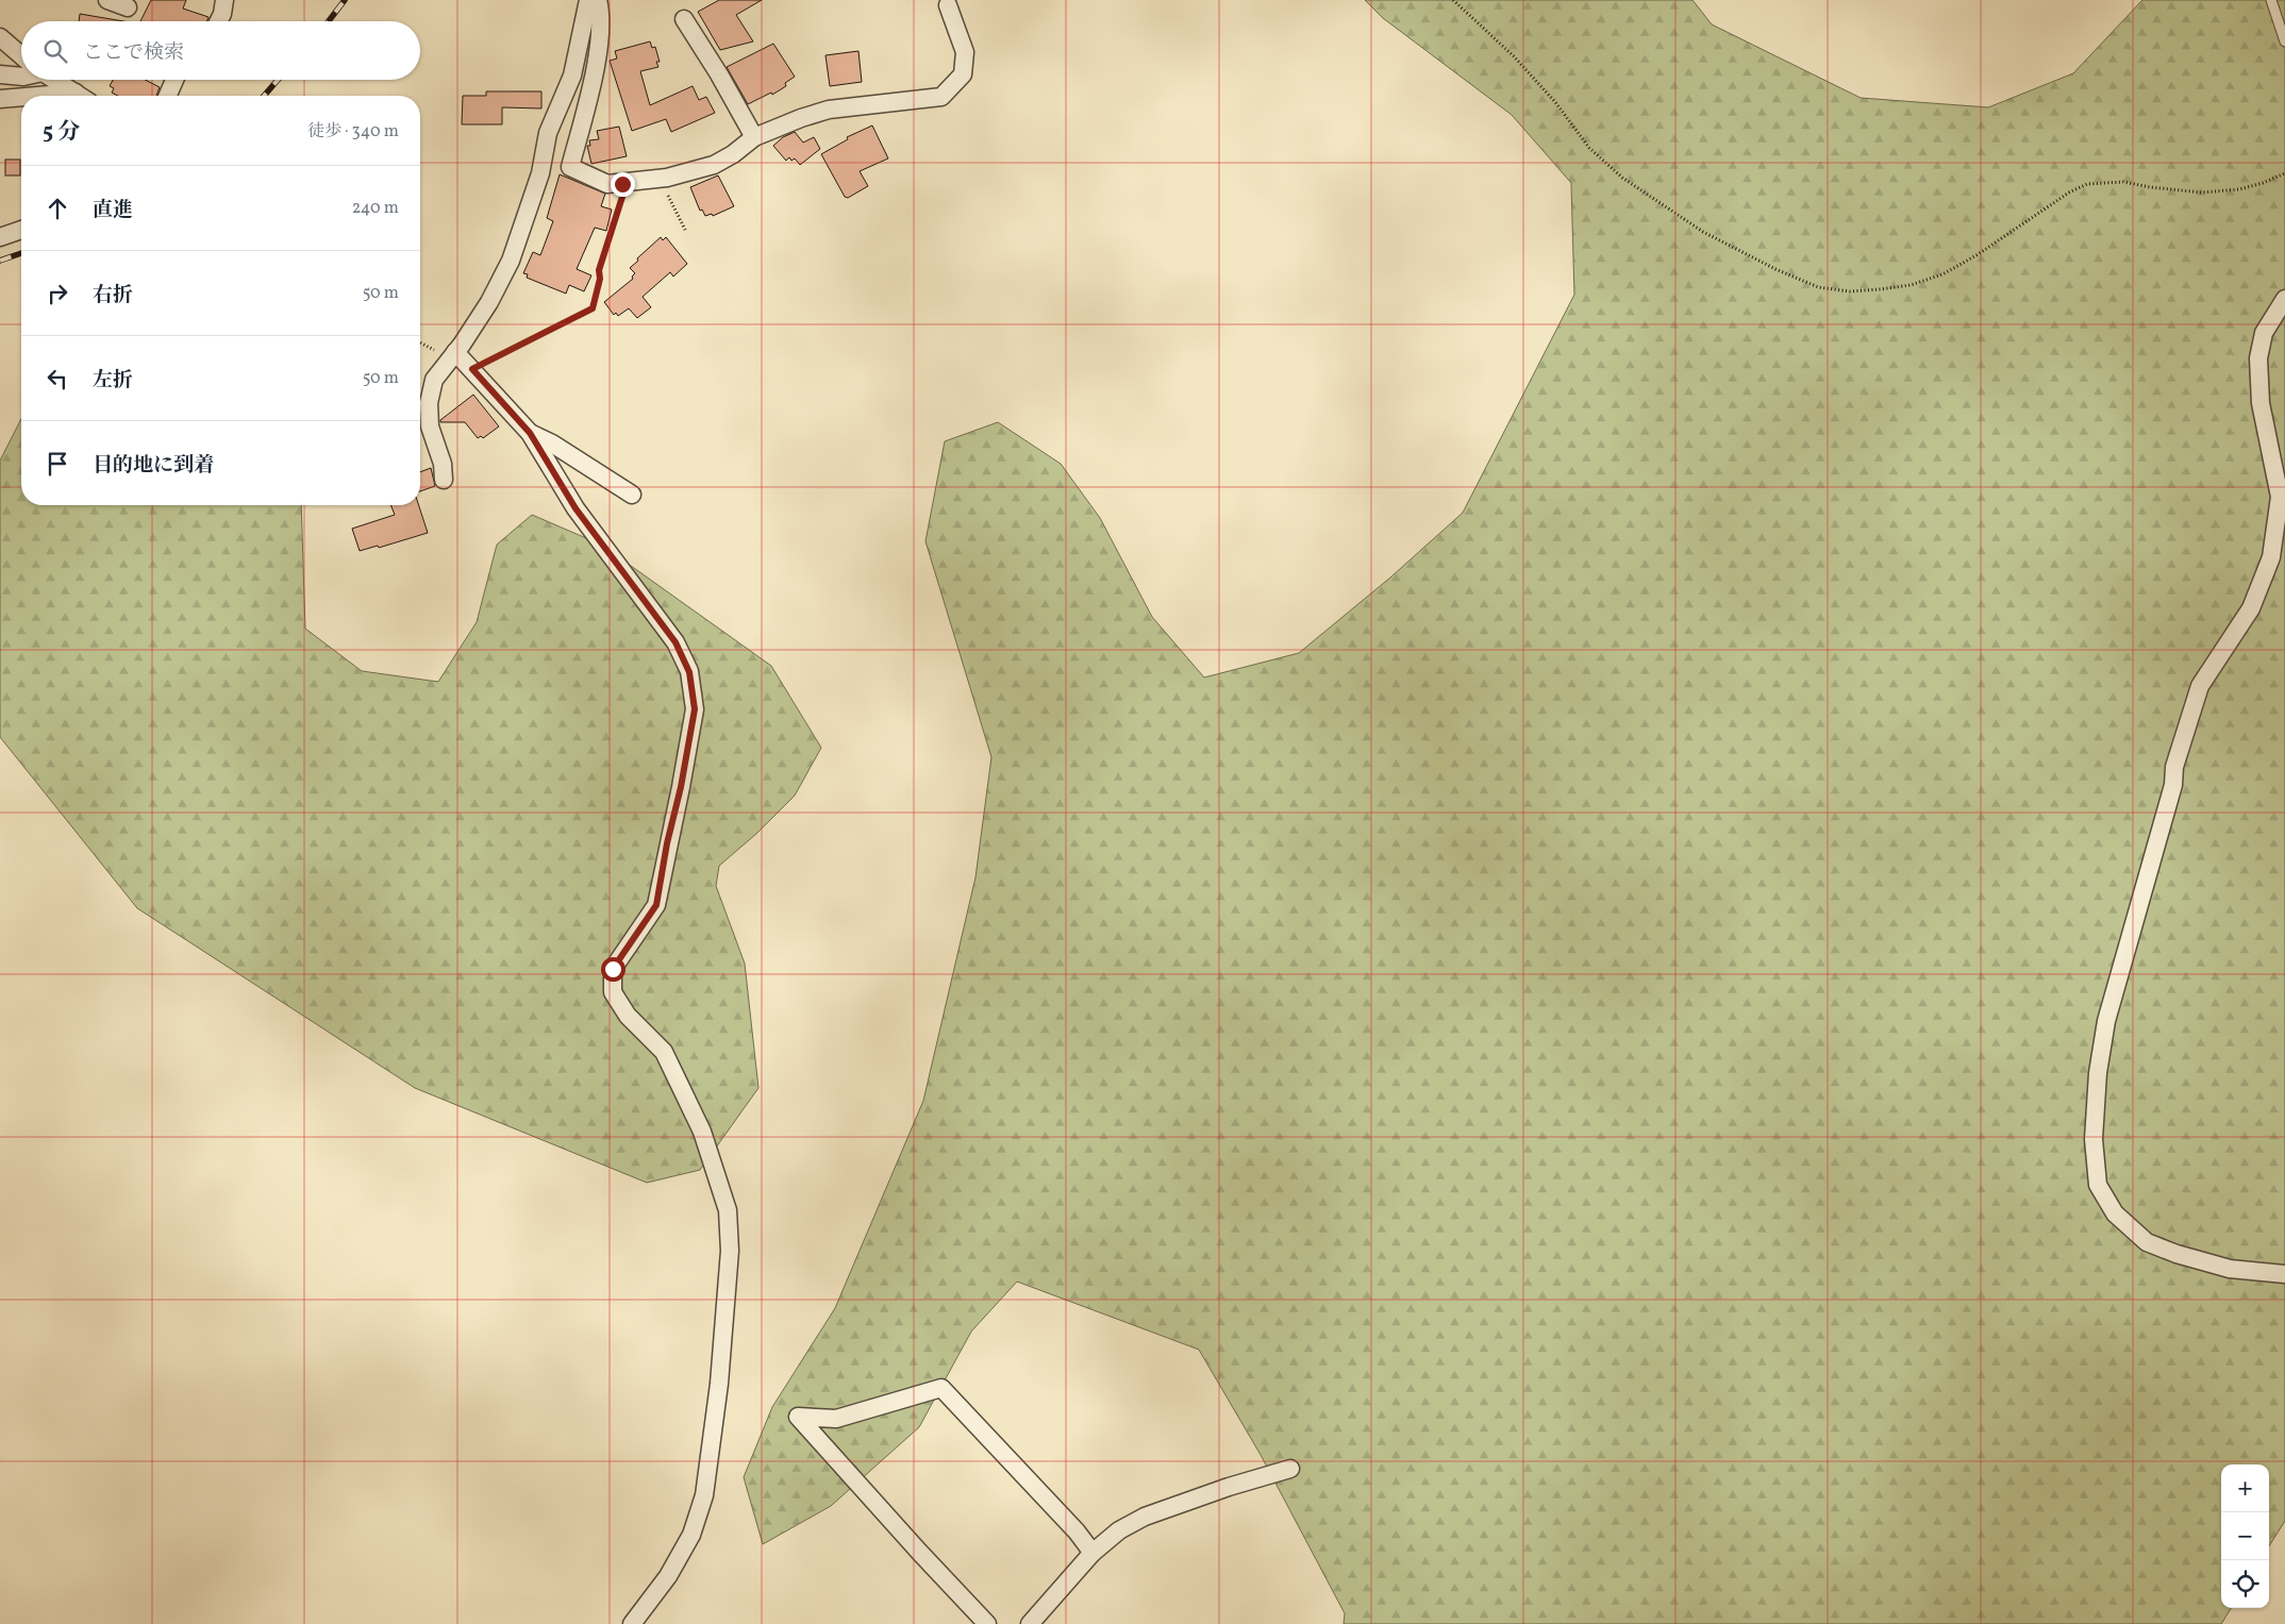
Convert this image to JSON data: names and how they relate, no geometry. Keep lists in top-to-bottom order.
{
  "page": {
    "search": "ここで検索",
    "heading": ["5 分", "徒歩 · 340 m"],
    "list": [
      ["直進", "240 m"],
      ["右折", "50 m"],
      ["左折", "50 m"],
      "目的地に到着"
    ],
    "map_buttons": ["+", "−"]
  }
}
